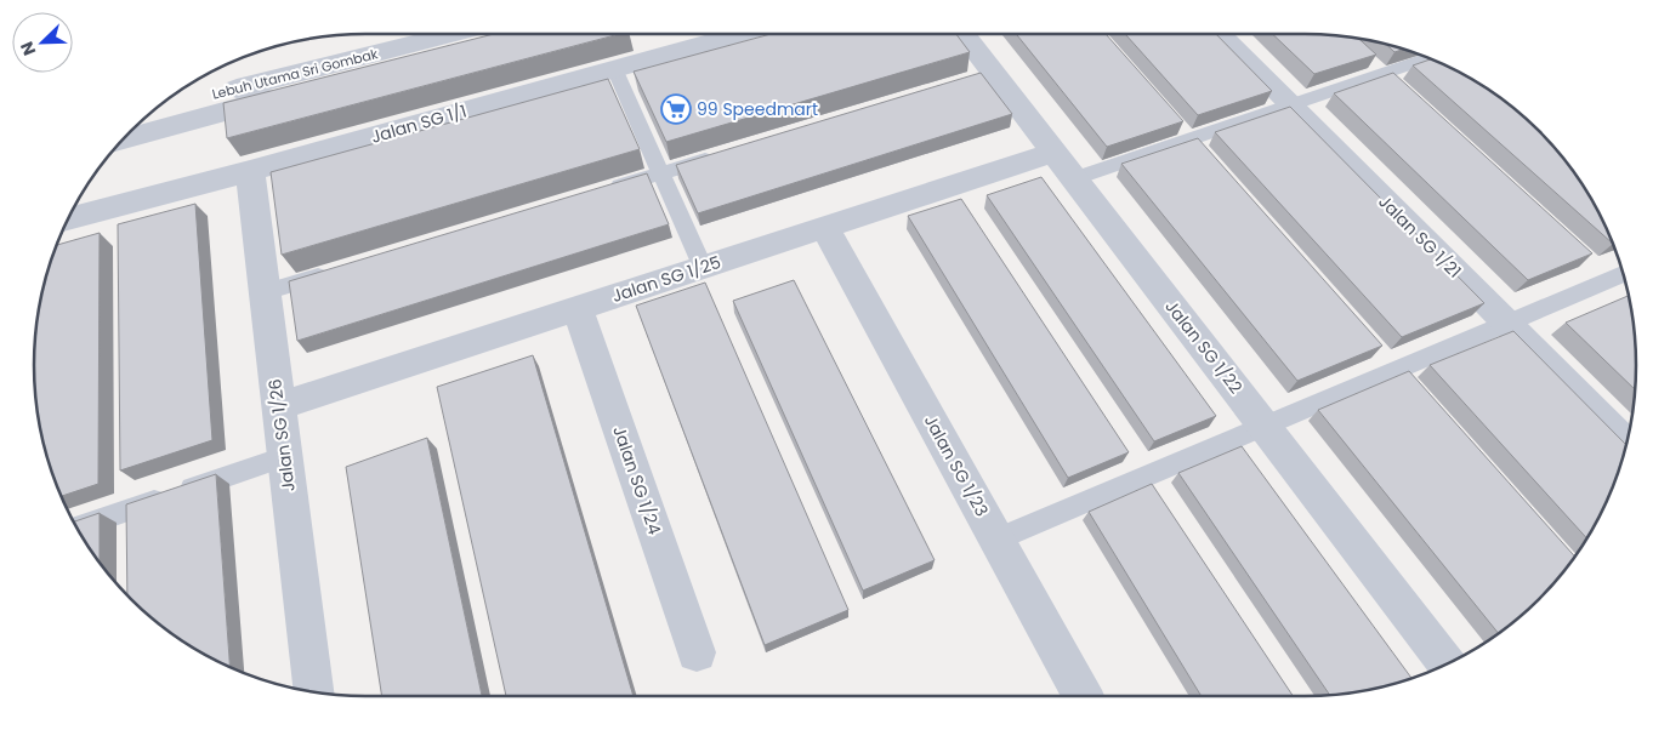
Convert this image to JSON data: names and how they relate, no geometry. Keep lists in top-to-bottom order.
{
  "streets": {
    "street": [
      "Lebuh Utama Sri Gombak",
      "Jalan SG 1/1",
      "Jalan SG 1/21",
      "Jalan SG 1/25",
      "Jalan SG 1/22",
      "Jalan SG 1/26",
      "Jalan SG 1/23",
      "Jalan SG 1/24"
    ]
  },
  "crossings": [
    ["Jalan SG 1/1", "Jalan SG 1/26"],
    ["Jalan SG 1/25", "Jalan SG 1/22"],
    ["Jalan SG 1/25", "Jalan SG 1/26"],
    ["Jalan SG 1/25", "Jalan SG 1/23"],
    ["Jalan SG 1/25", "Jalan SG 1/24"]
  ],
  "places": {
    "supermarket": ["99 Speedmart"]
  },
  "north": "bottom left"
}
